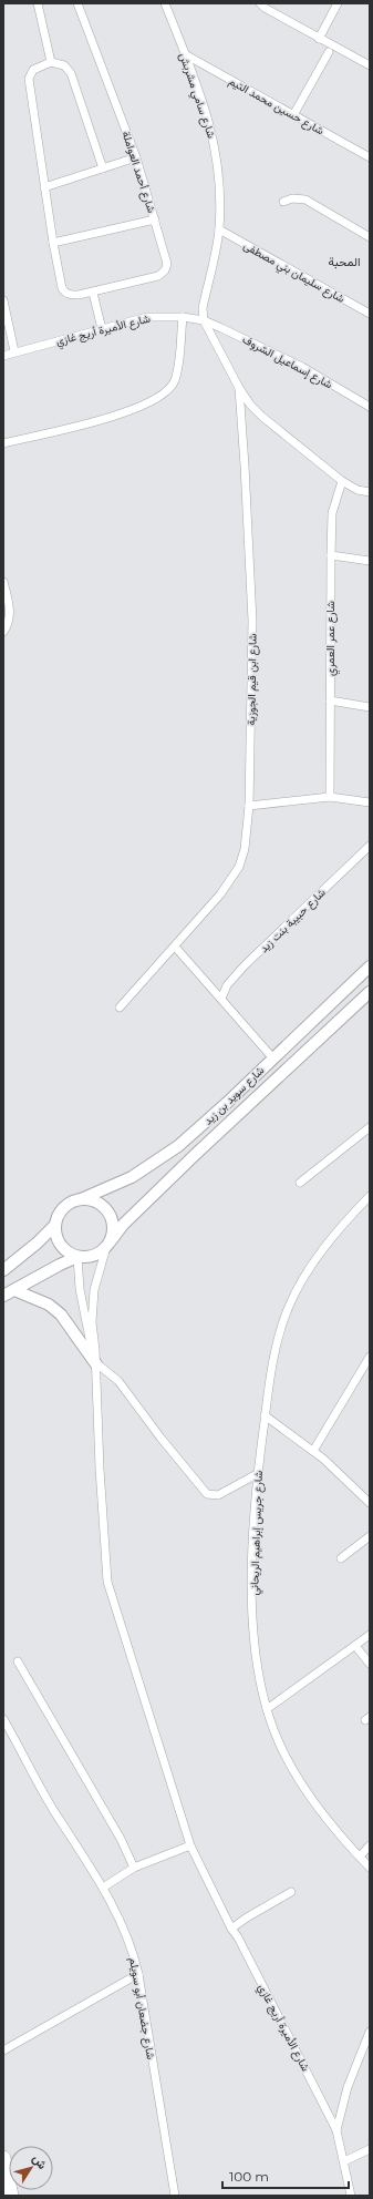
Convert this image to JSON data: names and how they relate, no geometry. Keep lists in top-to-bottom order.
{
  "streets": {
    "main road": ["شارع سويد بن زيد"],
    "street": [
      "شارع سامي مشربش",
      "شارع حسين محمد التيم",
      "شارع أحمد العواملة",
      "شارع سليمان بني مصطفى",
      "شارع الأميرة أريج غازي",
      "شارع إسماعيل الشروف",
      "شارع عمر العمري",
      "شارع ابن قيم الجوزية",
      "شارع حبيبة بنت زيد",
      "شارع جريس إبراهيم الريحاني",
      "شارع جضعان أبو سويلم"
    ]
  },
  "crossings": [
    ["شارع سامي مشربش", "شارع حسين محمد التيم"],
    ["شارع سامي مشربش", "شارع سليمان بني مصطفى"],
    ["شارع سامي مشربش", "شارع الأميرة أريج غازي"],
    ["شارع سامي مشربش", "شارع إسماعيل الشروف"],
    ["شارع الأميرة أريج غازي", "شارع إسماعيل الشروف"]
  ],
  "districts": ["المحبة"],
  "scale_bar": "100 m",
  "north": "top right"
}
